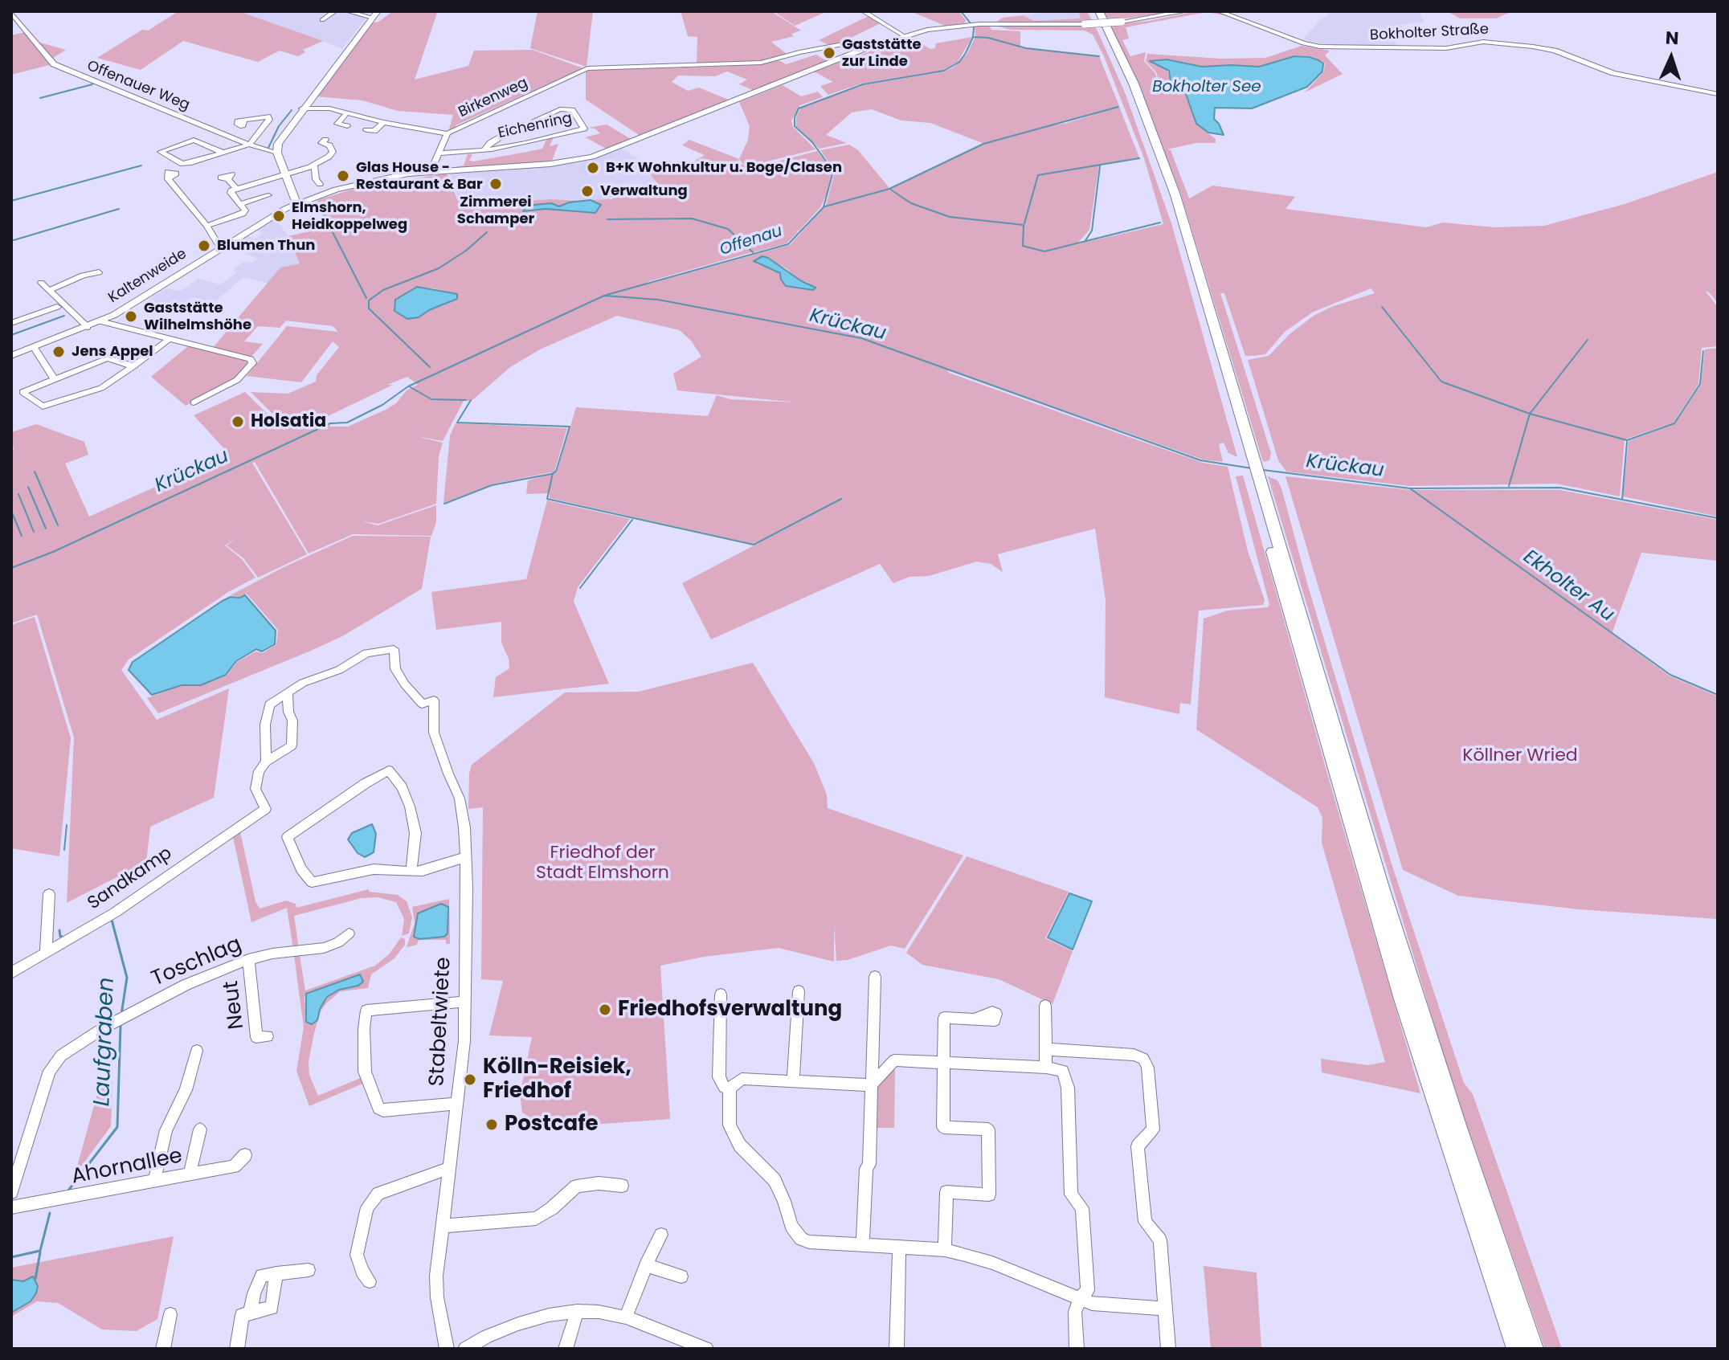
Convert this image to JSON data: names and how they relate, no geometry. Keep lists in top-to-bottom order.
{
  "streets": {
    "main road": ["Kaltenweide"],
    "street": [
      "Bokholter Straße",
      "Offenauer Weg",
      "Birkenweg",
      "Eichenring",
      "Sandkamp",
      "Toschlag",
      "Neut",
      "Stabeltwiete",
      "Ahornallee"
    ]
  },
  "crossings": [
    ["Birkenweg", "Eichenring"],
    ["Birkenweg", "Kaltenweide"],
    ["Toschlag", "Neut"]
  ],
  "water": [
    "Bokholter See",
    "Offenau",
    "Krückau",
    "Ekholter Au",
    "Laufgraben"
  ],
  "parks": ["Köllner Wried", "Friedhof der Stadt Elmshorn"],
  "places": [
    "Gaststätte zur Linde",
    "B+K Wohnkultur u. Boge/Clasen",
    "Glas House - Restaurant & Bar",
    "Zimmerei Schamper",
    "Verwaltung",
    "Elmshorn, Heidkoppelweg",
    "Blumen Thun",
    "Gaststätte Wilhelmshöhe",
    "Jens Appel",
    "Holsatia",
    "Friedhofsverwaltung",
    "Kölln-Reisiek, Friedhof",
    "Postcafe"
  ],
  "north": "top"
}
